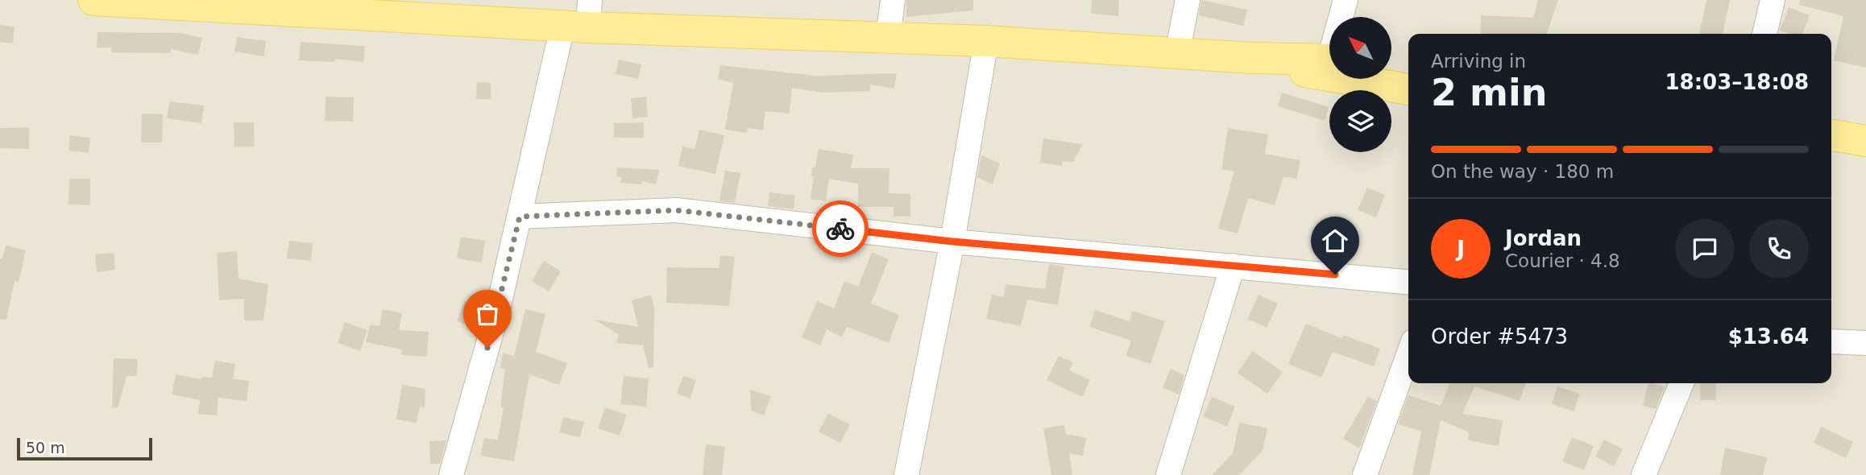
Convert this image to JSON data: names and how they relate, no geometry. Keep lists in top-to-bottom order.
{
  "scale_bar": "50 m",
  "north": "top left",
  "page": {
    "heading": ["2 min", "Arriving in", "18:03–18:08"],
    "panel": [
      "Jordan",
      "Courier · 4.8",
      "Order #5473",
      "$13.64"
    ],
    "bar": "On the way · 180 m",
    "round": "J",
    "scale": "50 m"
  }
}
